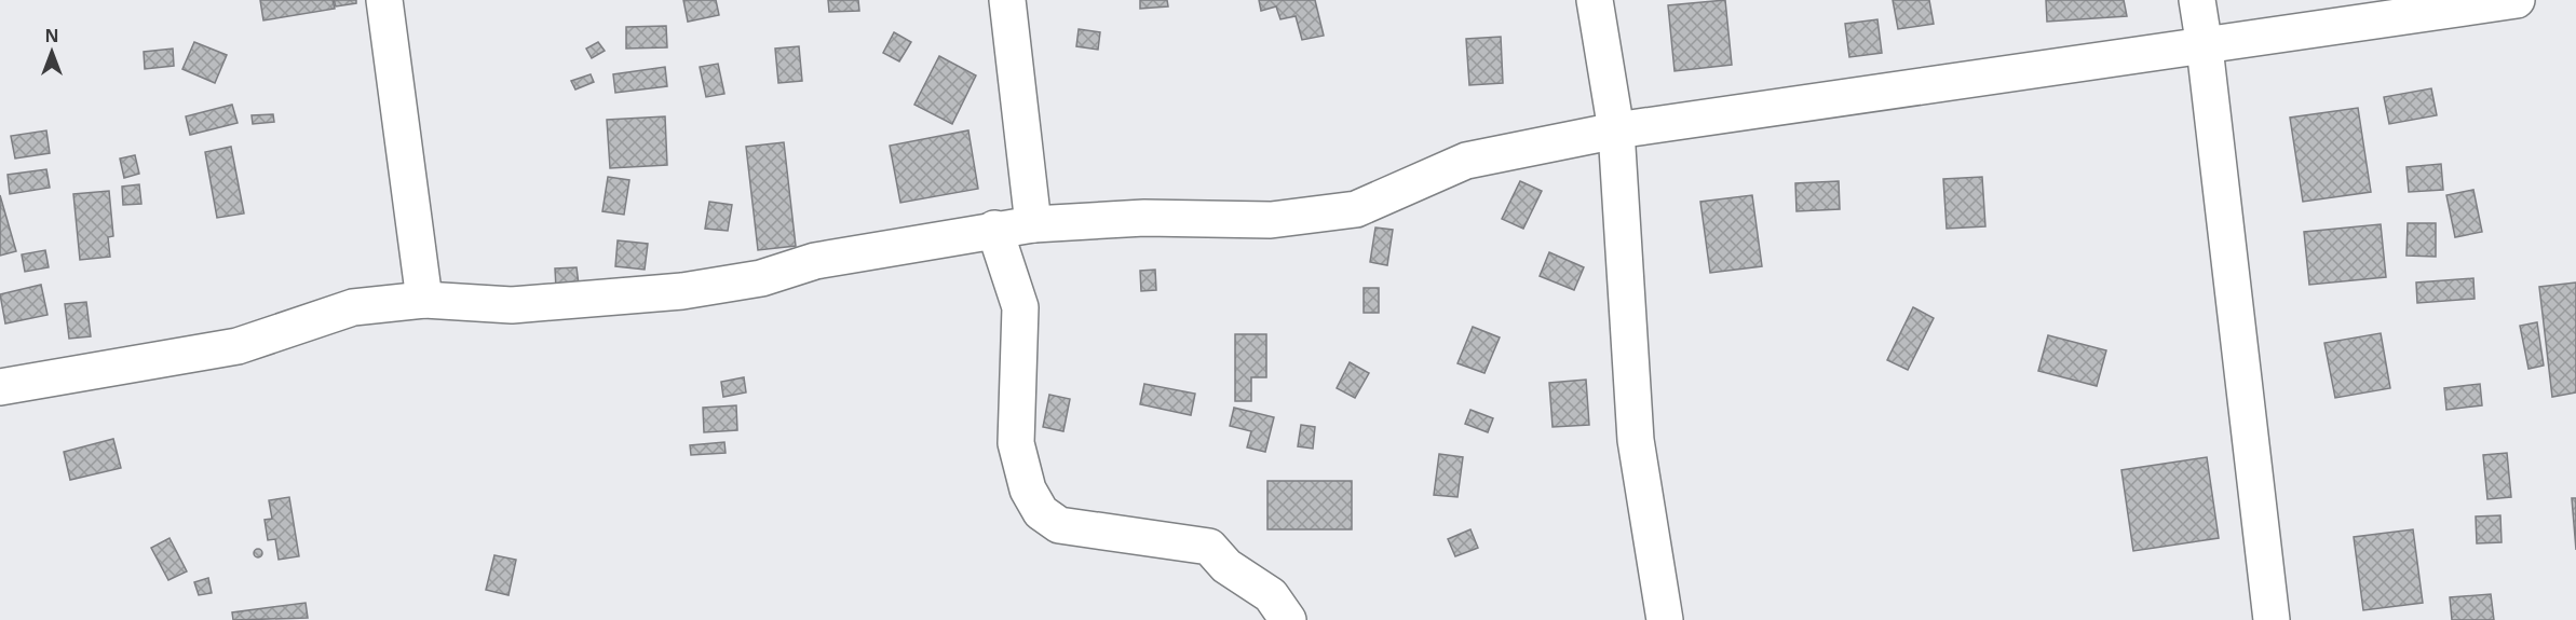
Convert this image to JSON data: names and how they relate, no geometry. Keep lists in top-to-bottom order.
{
  "north": "top"
}
